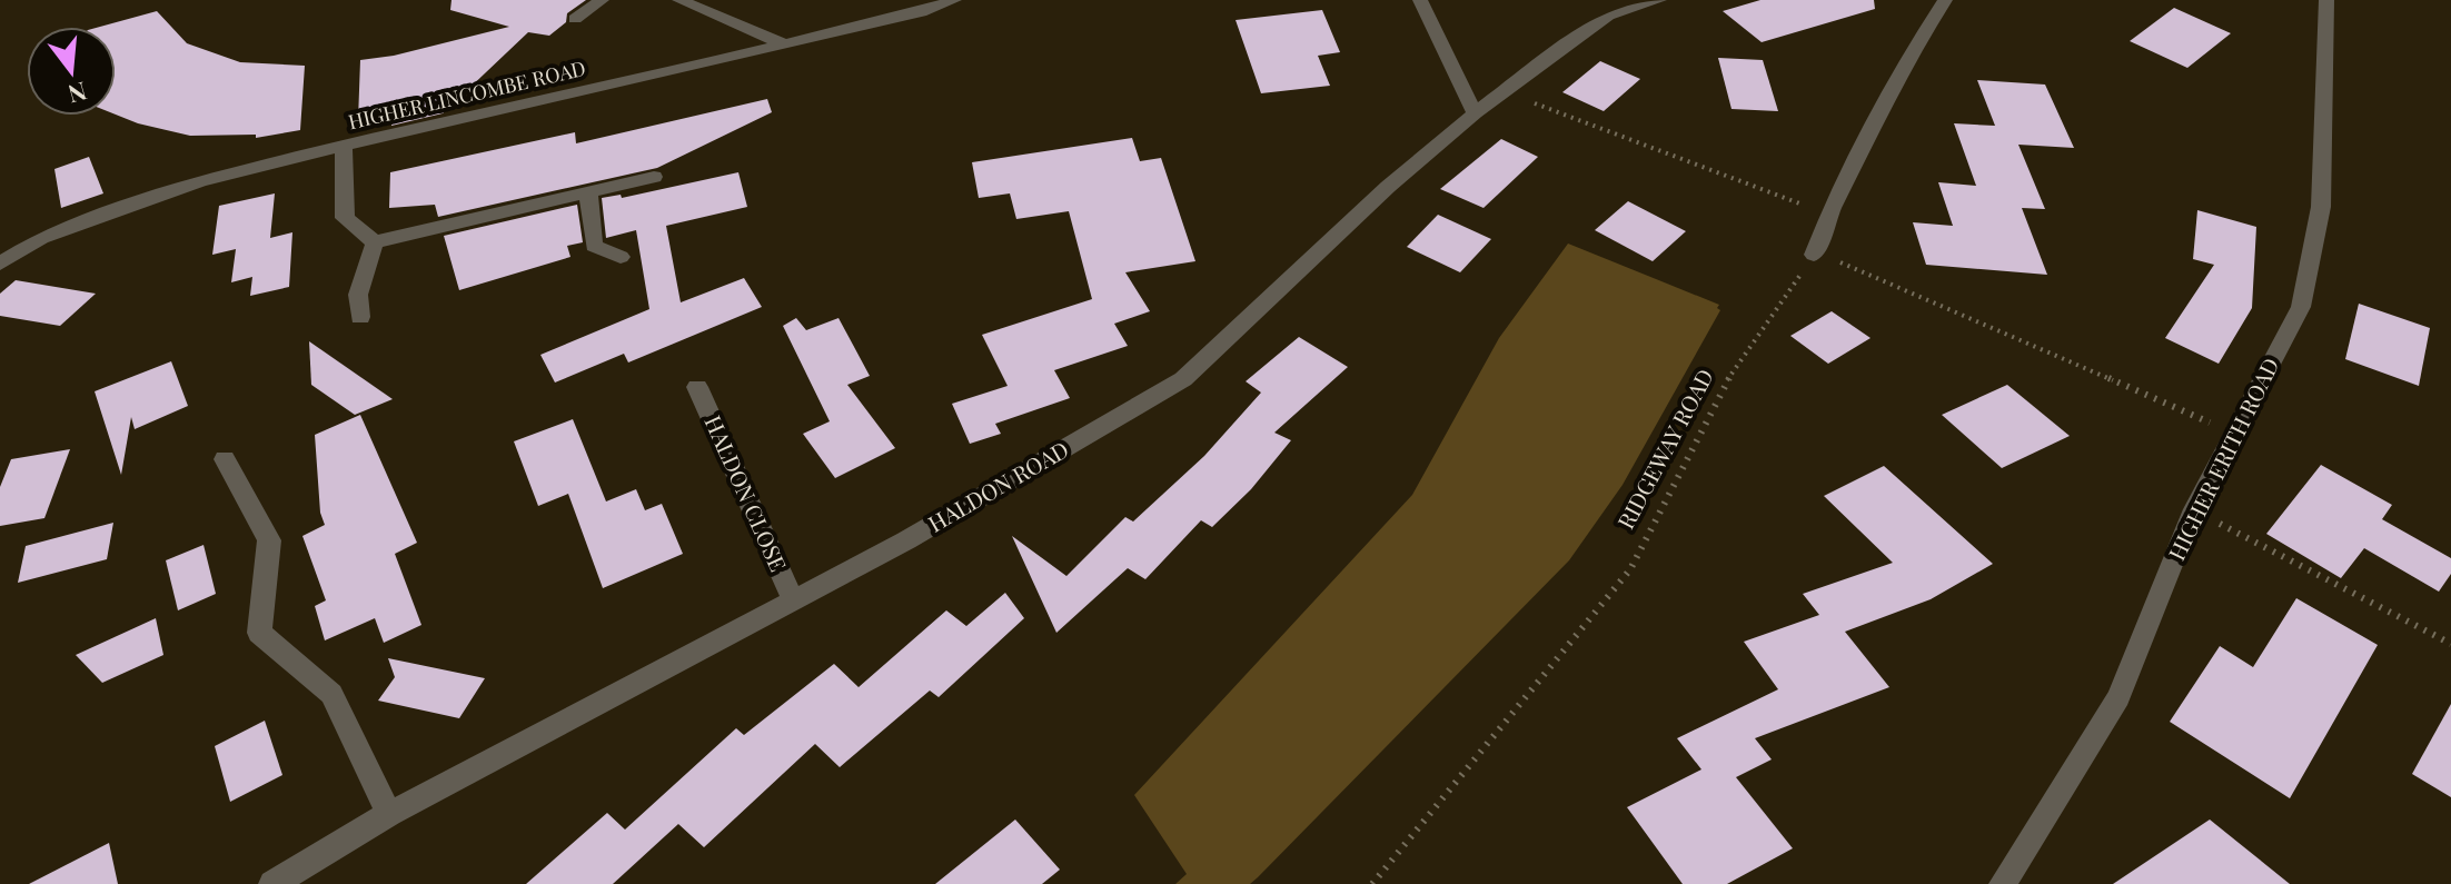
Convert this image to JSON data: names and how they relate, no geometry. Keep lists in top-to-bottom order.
{
  "streets": {
    "street": [
      "HIGHER LINCOMBE ROAD",
      "HIGHER ERITH ROAD",
      "HALDON ROAD",
      "HALDON CLOSE"
    ],
    "path": ["RIDGEWAY ROAD"]
  },
  "crossings": [
    ["HALDON ROAD", "HALDON CLOSE"]
  ],
  "north": "bottom"
}
